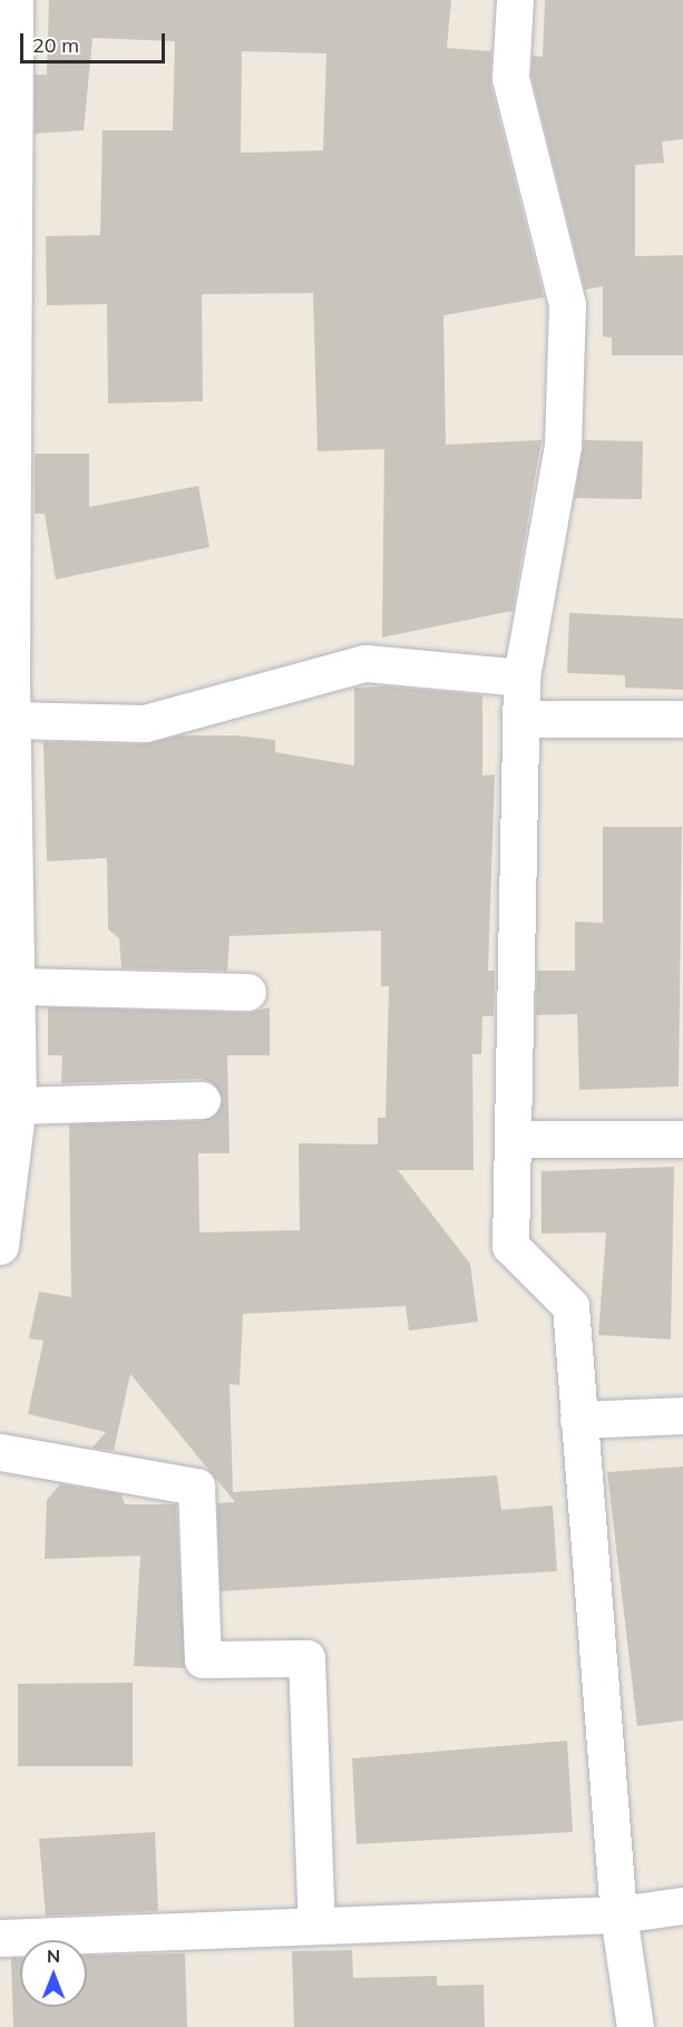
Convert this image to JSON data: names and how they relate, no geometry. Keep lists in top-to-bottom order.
{
  "scale_bar": "20 m",
  "north": "top"
}
